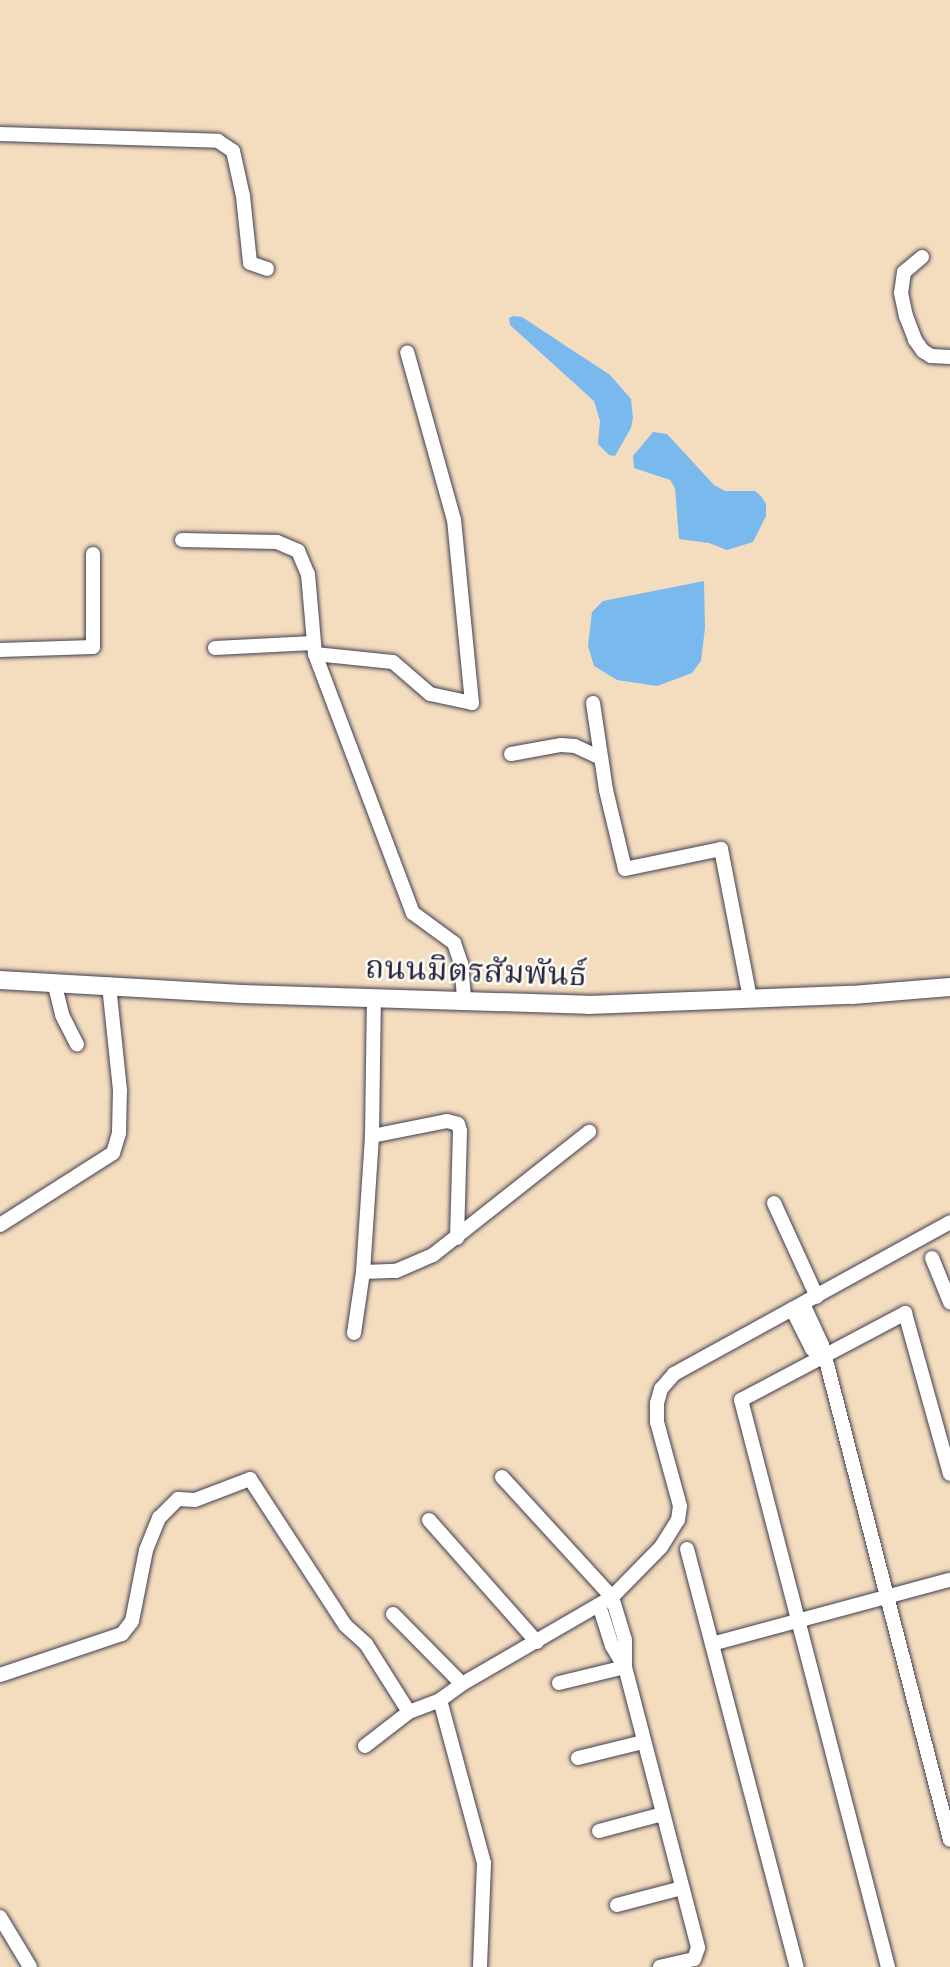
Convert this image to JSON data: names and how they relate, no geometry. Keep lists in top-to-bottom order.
{
  "streets": {
    "street": ["ถนนมิตรสัมพันธ์"]
  }
}
